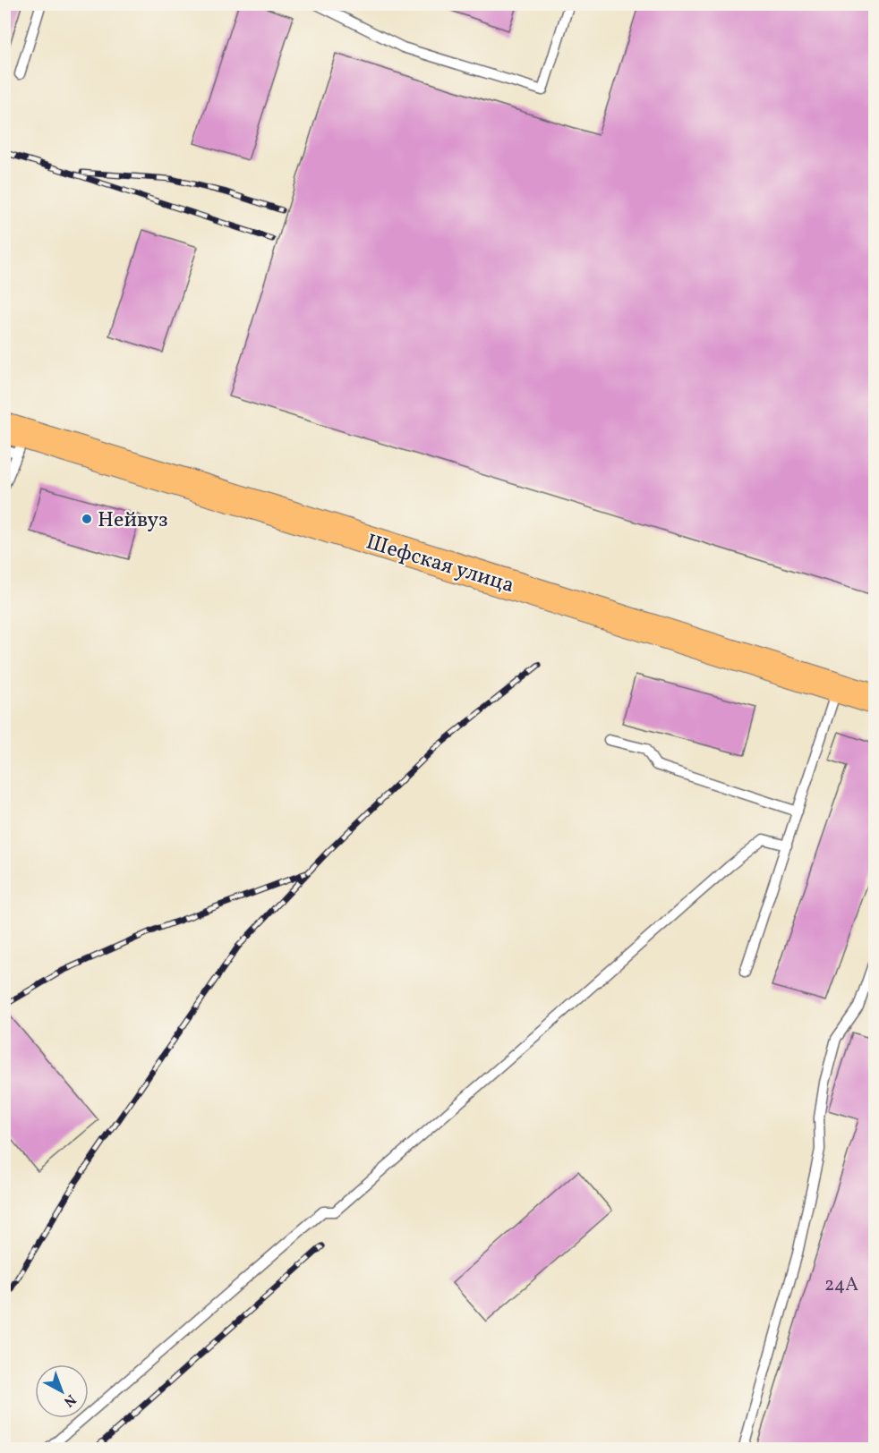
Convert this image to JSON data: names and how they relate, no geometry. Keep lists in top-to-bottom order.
{
  "streets": {
    "main road": ["Шефская улица"]
  },
  "places": ["Нейвуз"],
  "house_numbers": ["24А"],
  "north": "bottom right"
}
